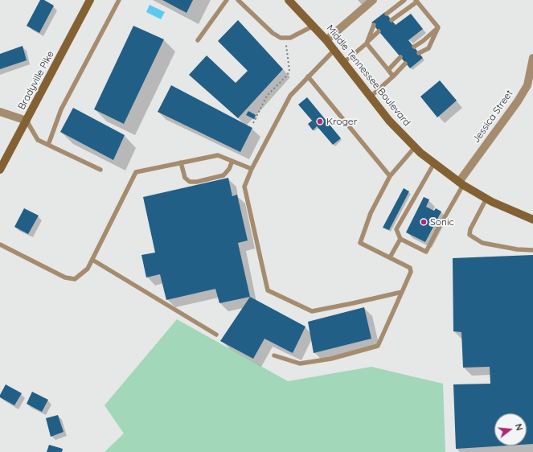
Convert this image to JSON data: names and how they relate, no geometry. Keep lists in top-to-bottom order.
{
  "streets": {
    "main road": ["Middle Tennessee Boulevard", "Bradyville Pike"],
    "street": ["Jessica Street"]
  },
  "crossings": [
    ["Middle Tennessee Boulevard", "Jessica Street"]
  ],
  "places": ["Kroger", "Sonic"],
  "north": "right"
}
